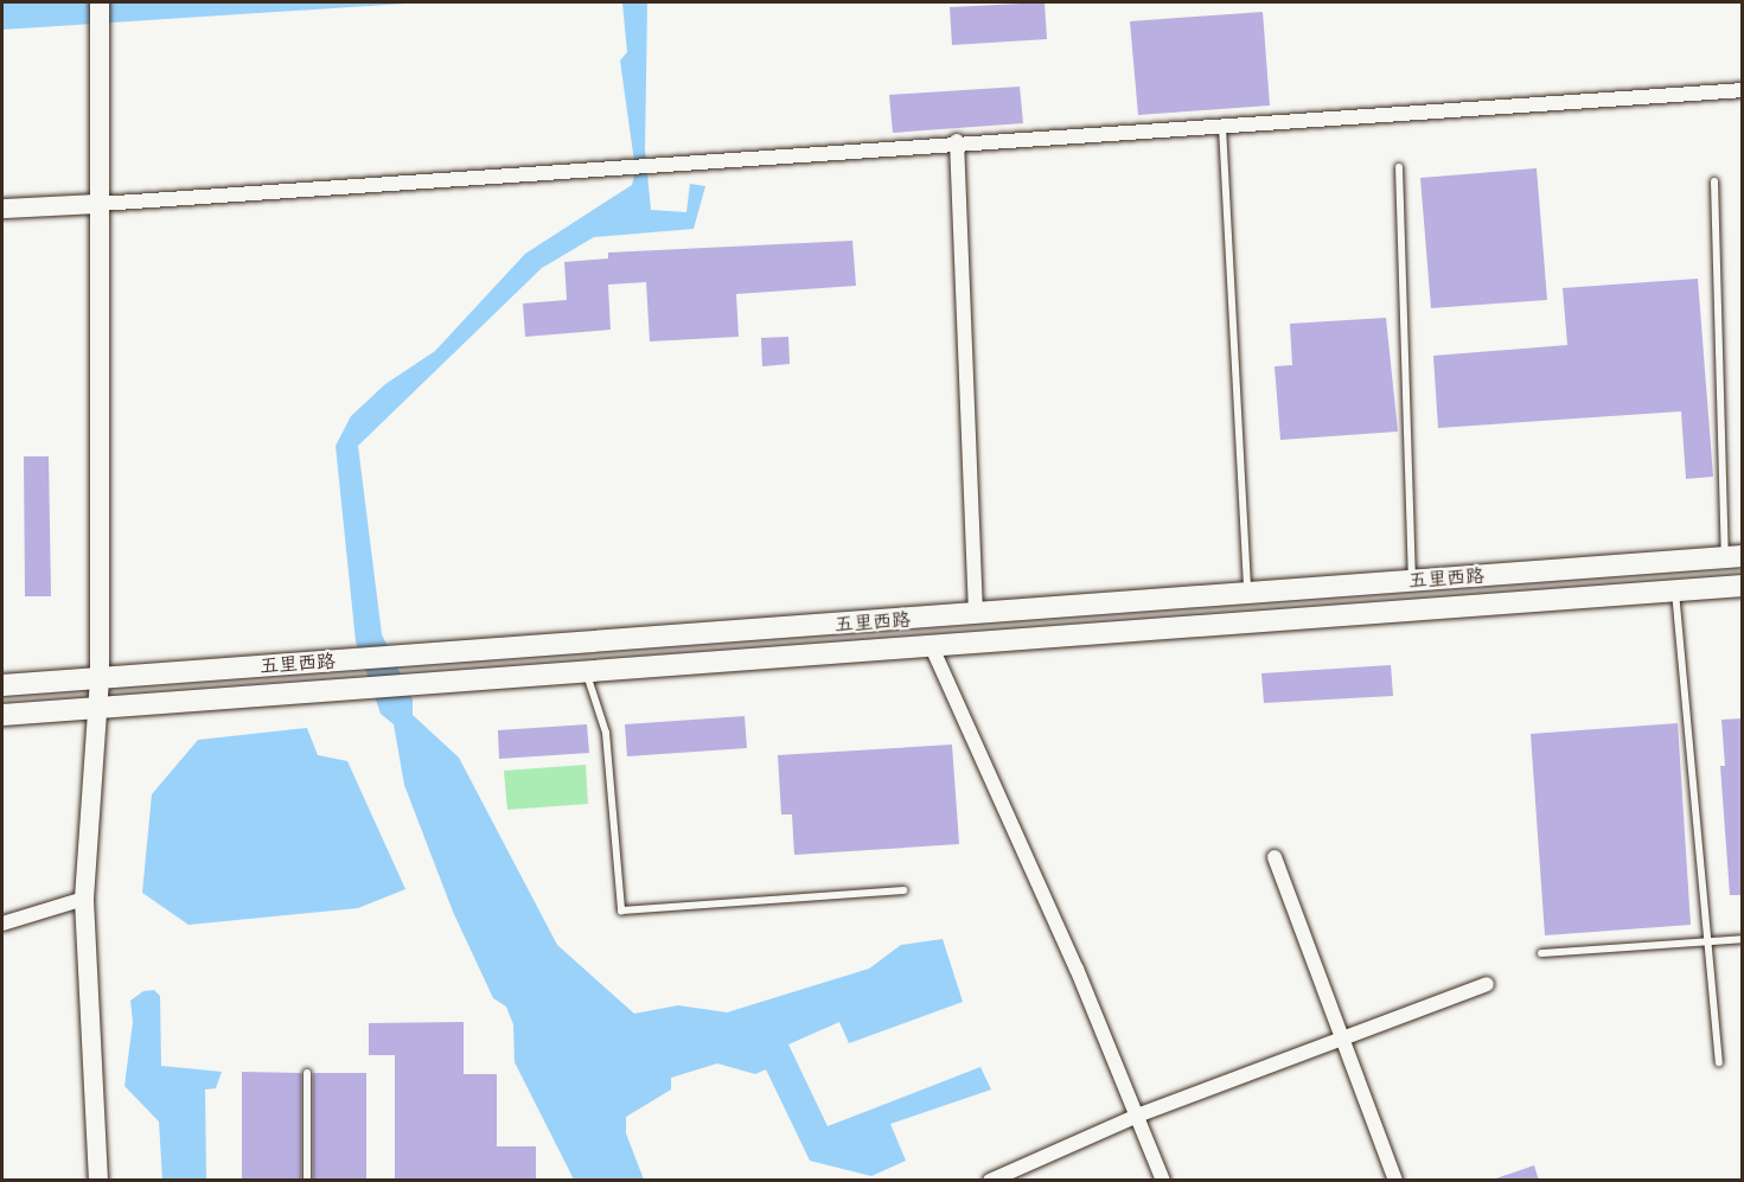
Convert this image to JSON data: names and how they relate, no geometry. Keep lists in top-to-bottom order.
{
  "streets": {
    "main road": ["五里西路"]
  }
}
